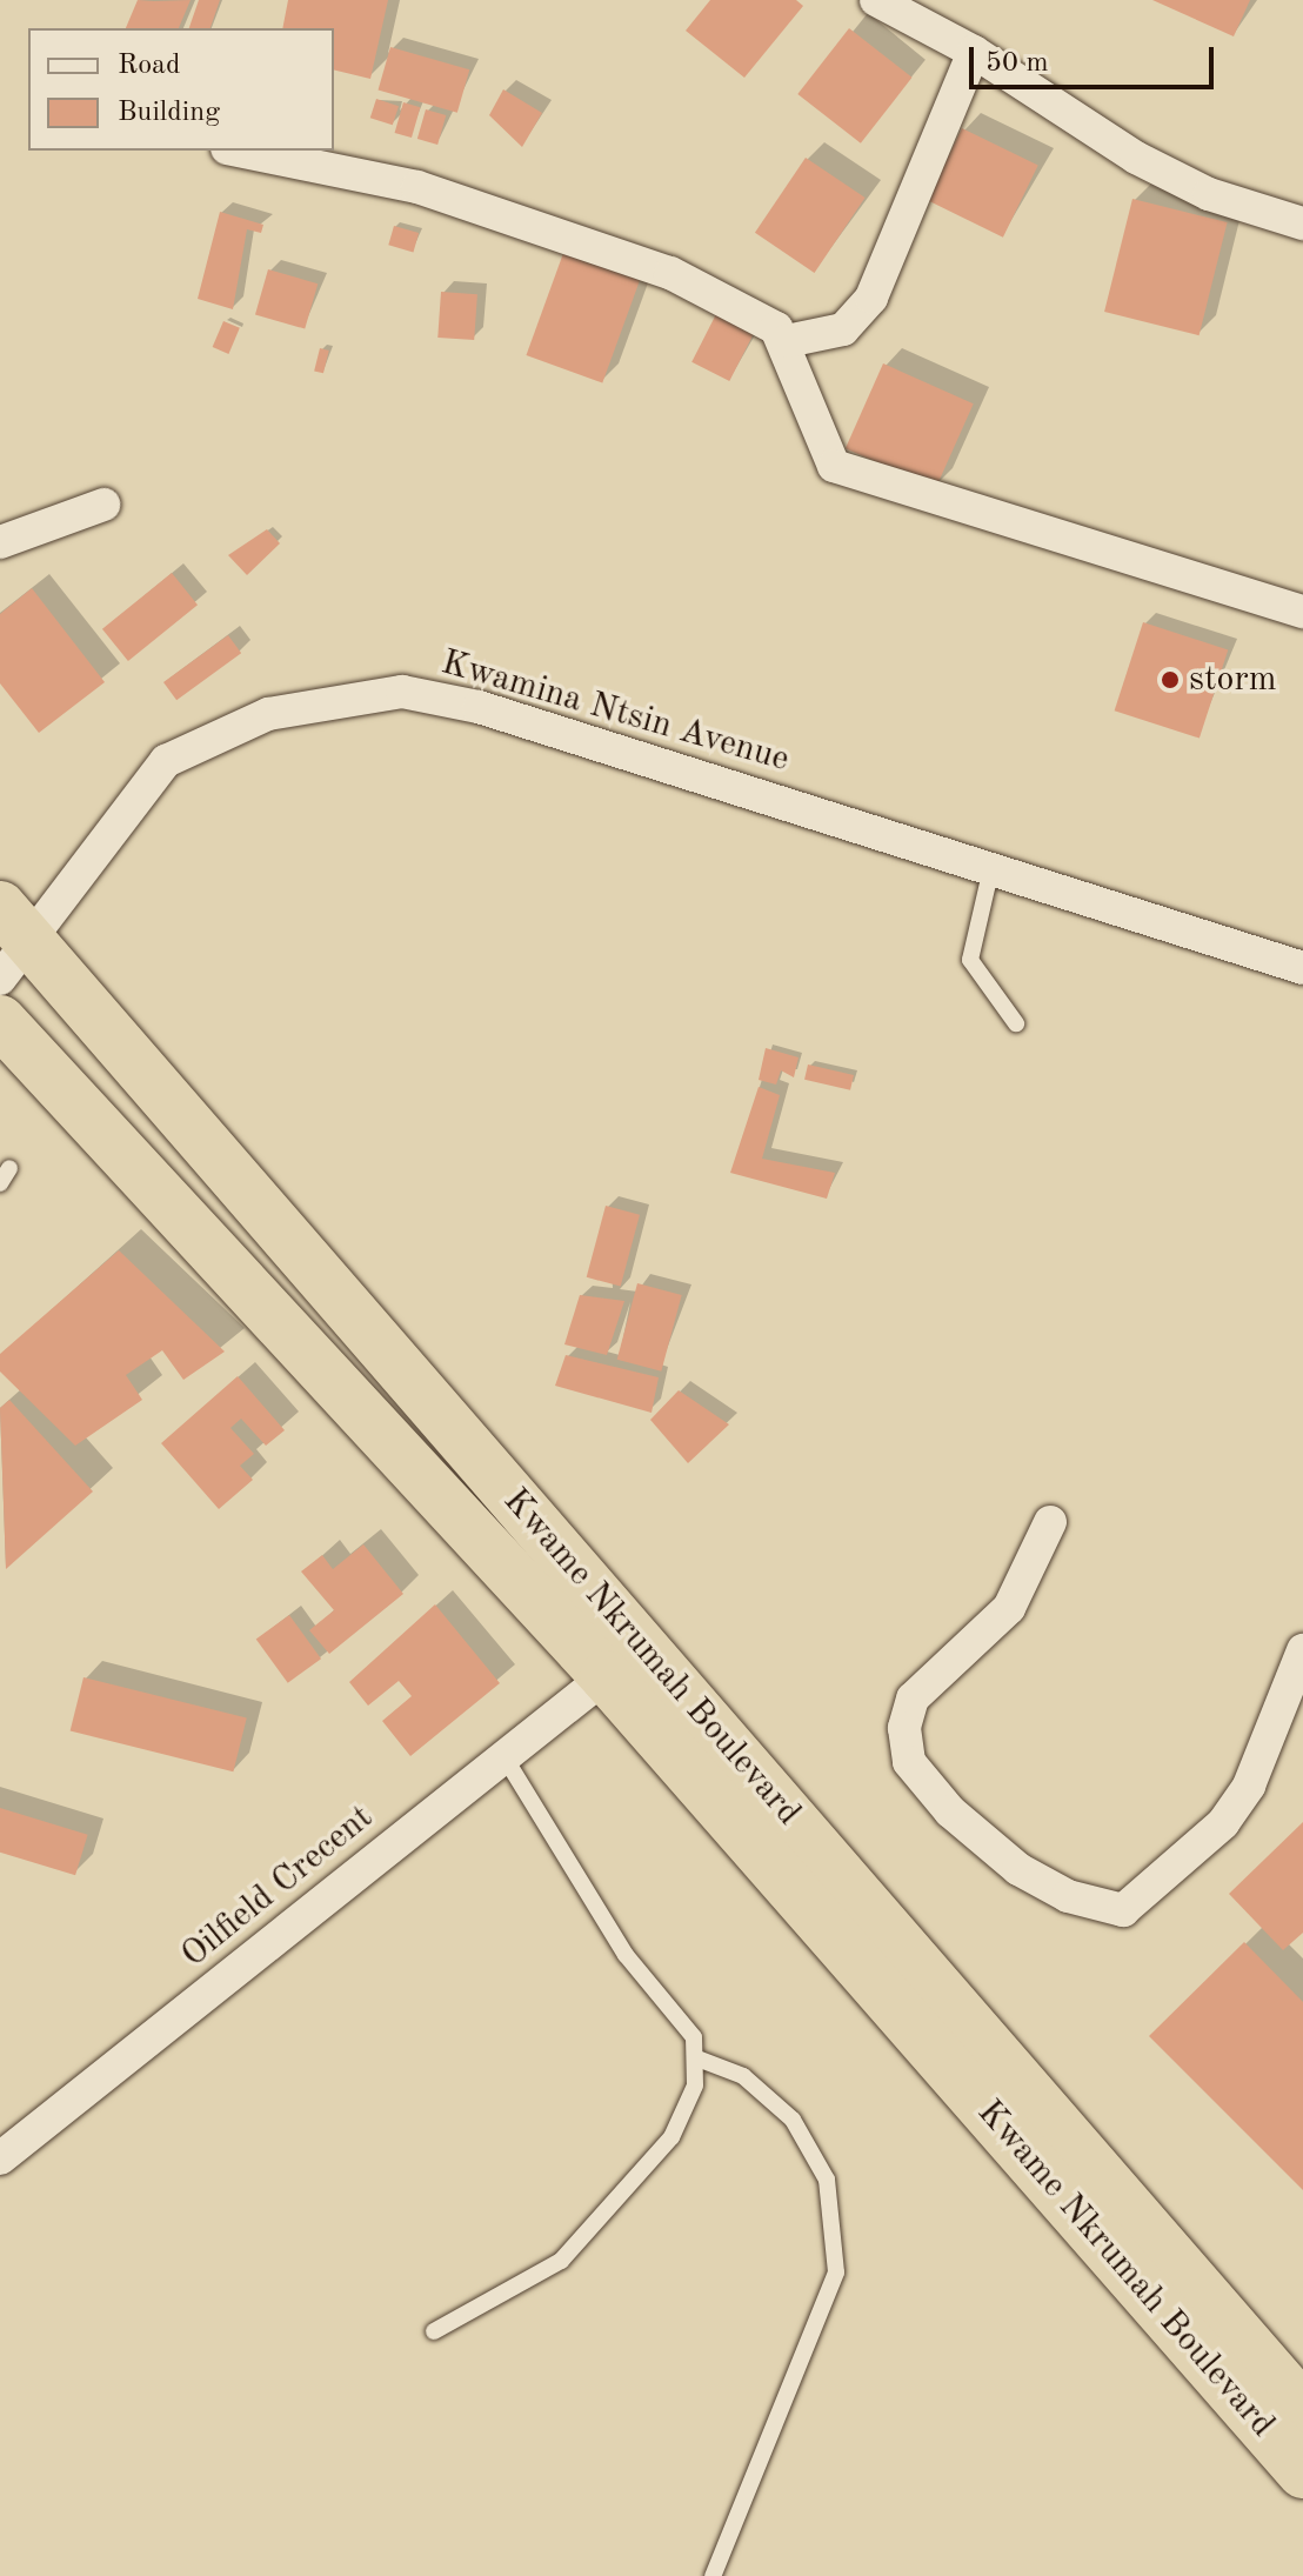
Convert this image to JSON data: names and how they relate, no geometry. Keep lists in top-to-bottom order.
{
  "streets": {
    "highway": ["Kwame Nkrumah Boulevard"],
    "street": ["Kwamina Ntsin Avenue", "Oilfield Crecent"]
  },
  "crossings": [
    ["Kwamina Ntsin Avenue", "Kwame Nkrumah Boulevard"],
    ["Kwame Nkrumah Boulevard", "Oilfield Crecent"]
  ],
  "places": ["storm"],
  "legend": ["Road", "Building"],
  "scale_bar": "50 m"
}
